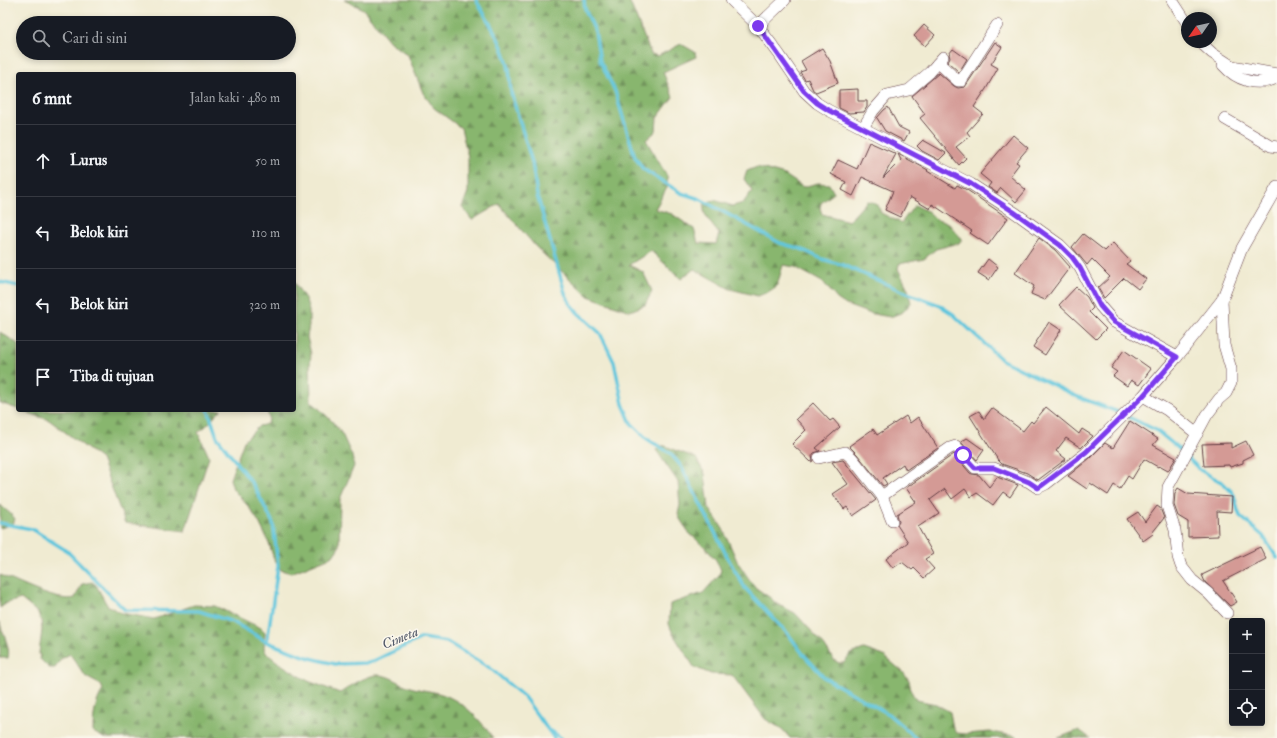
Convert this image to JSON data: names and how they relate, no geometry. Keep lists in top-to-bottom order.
{
  "water": ["Cimeta"],
  "north": "bottom left",
  "page": {
    "search": "Cari di sini",
    "heading": ["6 mnt", "Jalan kaki · 480 m"],
    "list": [
      ["Lurus", "50 m"],
      ["Belok kiri", "110 m"],
      ["Belok kiri", "320 m"],
      "Tiba di tujuan"
    ],
    "map_buttons": ["+", "−"]
  }
}
